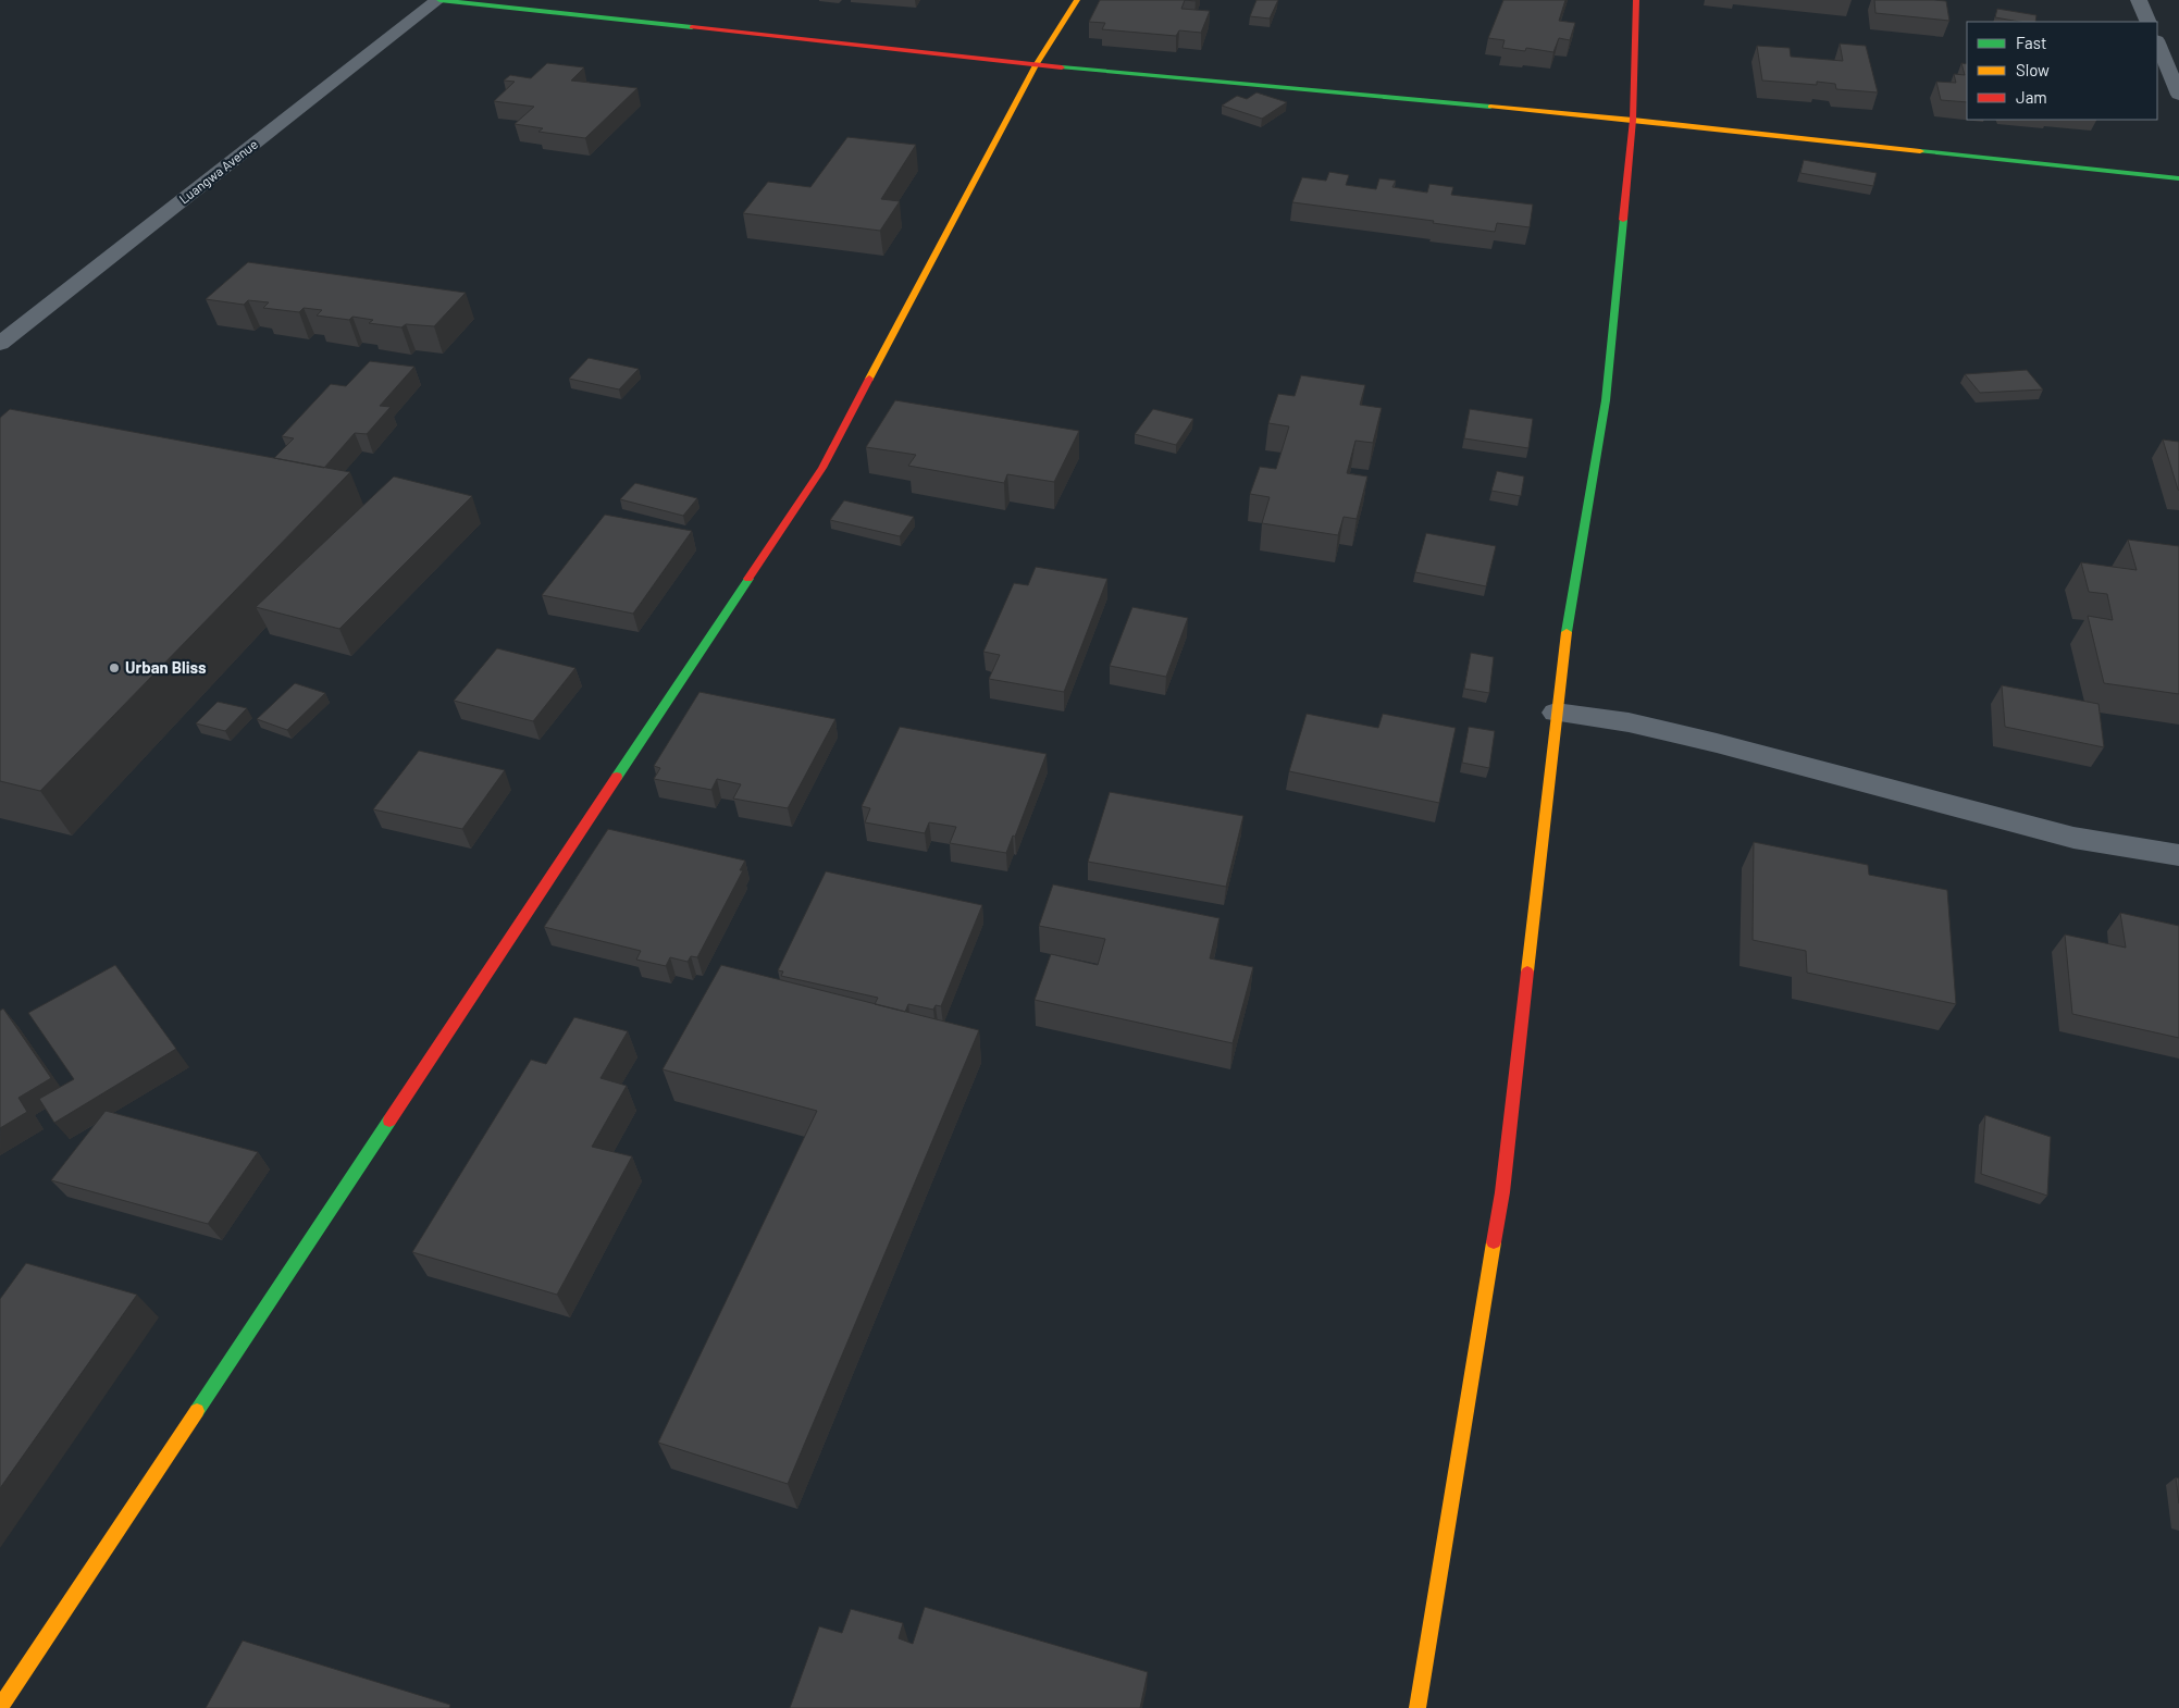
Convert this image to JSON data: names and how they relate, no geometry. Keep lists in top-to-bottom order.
{
  "streets": {
    "street": ["Luangwa Avenue"]
  },
  "places": ["Urban Bliss"],
  "legend": ["Fast", "Slow", "Jam"]
}
